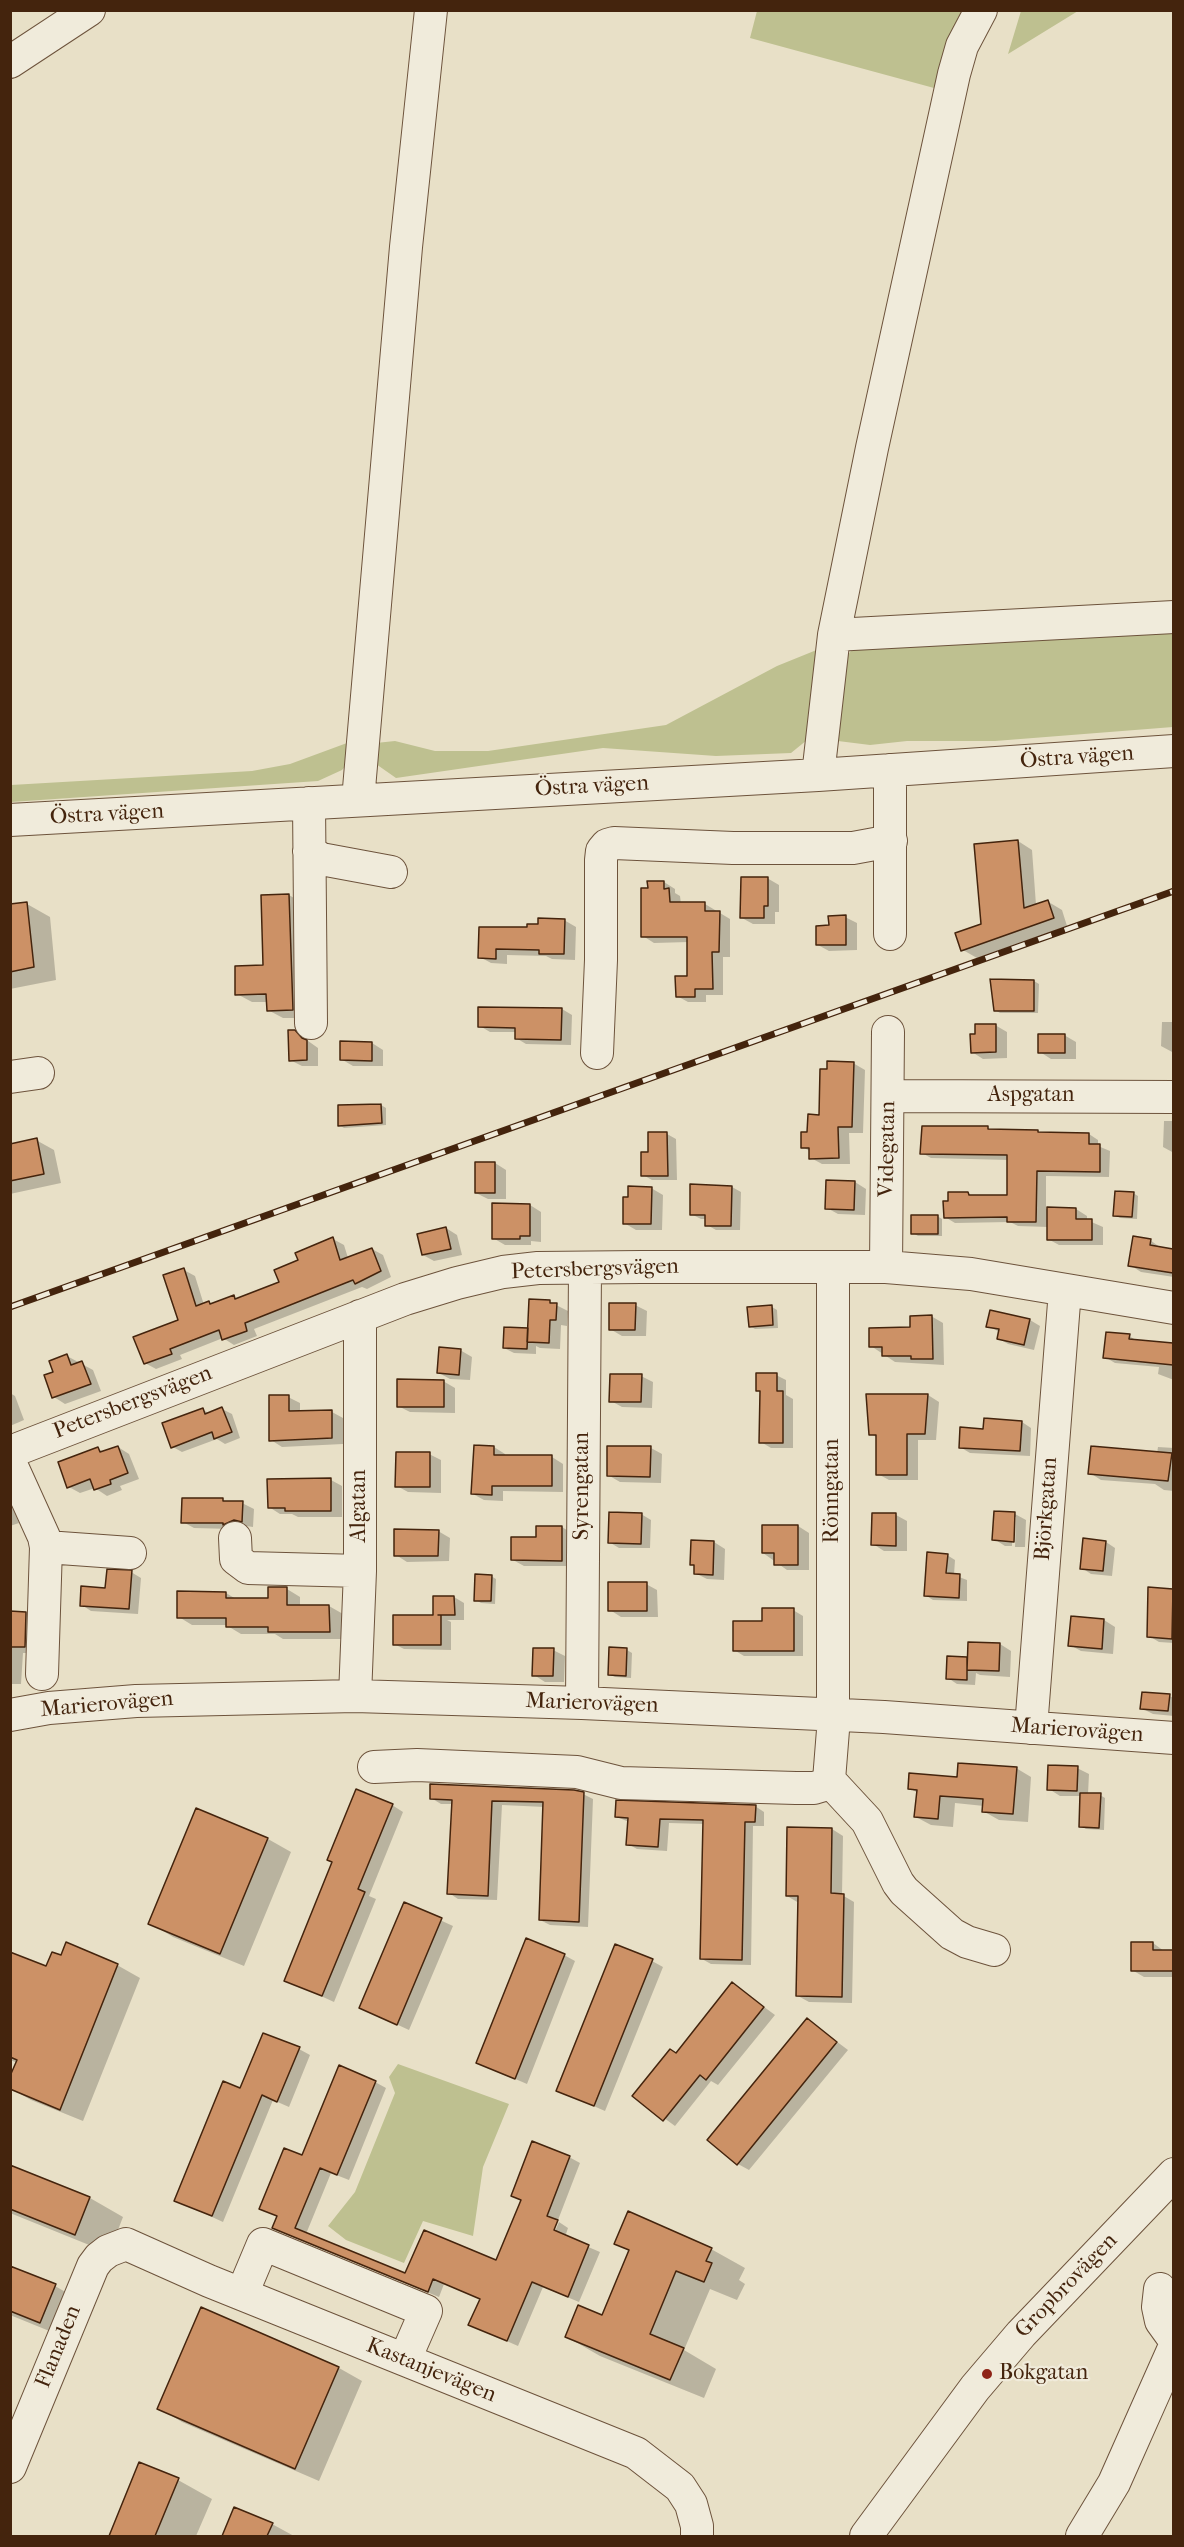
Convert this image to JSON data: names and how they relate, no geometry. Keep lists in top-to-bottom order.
{
  "streets": {
    "street": [
      "Östra vägen",
      "Aspgatan",
      "Videgatan",
      "Petersbergsvägen",
      "Syrengatan",
      "Rönngatan",
      "Algatan",
      "Björkgatan",
      "Marierovägen",
      "Gropbrovägen",
      "Flanaden",
      "Kastanjevägen"
    ]
  },
  "crossings": [
    ["Aspgatan", "Videgatan"],
    ["Videgatan", "Petersbergsvägen"],
    ["Petersbergsvägen", "Syrengatan"],
    ["Petersbergsvägen", "Rönngatan"],
    ["Petersbergsvägen", "Algatan"],
    ["Petersbergsvägen", "Björkgatan"],
    ["Syrengatan", "Marierovägen"],
    ["Rönngatan", "Marierovägen"],
    ["Algatan", "Marierovägen"],
    ["Björkgatan", "Marierovägen"],
    ["Flanaden", "Kastanjevägen"]
  ],
  "places": ["Bokgatan"]
}
